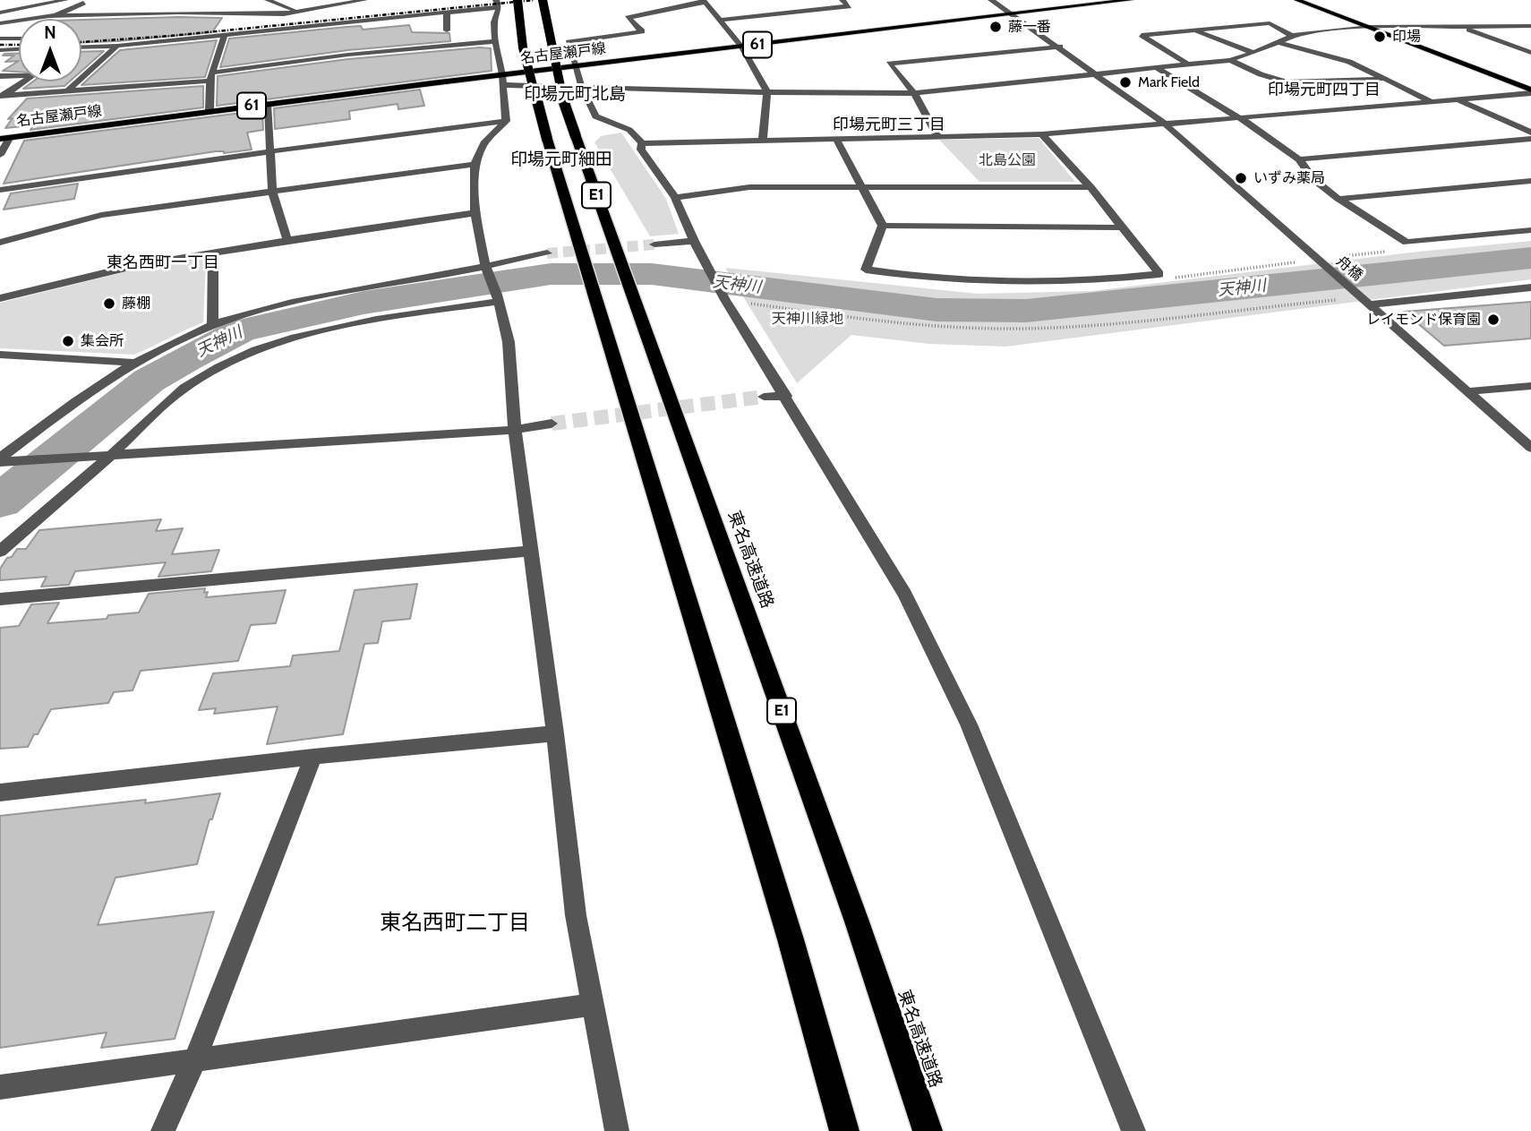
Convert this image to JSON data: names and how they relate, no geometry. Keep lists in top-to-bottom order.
{
  "streets": {
    "highway": ["E1", "東名高速道路"],
    "main road": ["61", "名古屋瀬戸線"],
    "street": ["舟橋"]
  },
  "crossings": [
    ["名古屋瀬戸線", "舟橋"]
  ],
  "districts": [
    "印場元町四丁目",
    "印場元町北島",
    "印場元町三丁目",
    "印場元町細田",
    "東名西町一丁目",
    "東名西町二丁目"
  ],
  "water": ["天神川"],
  "parks": ["北島公園", "天神川緑地"],
  "places": [
    "藤一番",
    "印場",
    "Mark Field",
    "いずみ薬局",
    "藤棚",
    "レイモンド保育園",
    "集会所"
  ],
  "north": "top"
}
